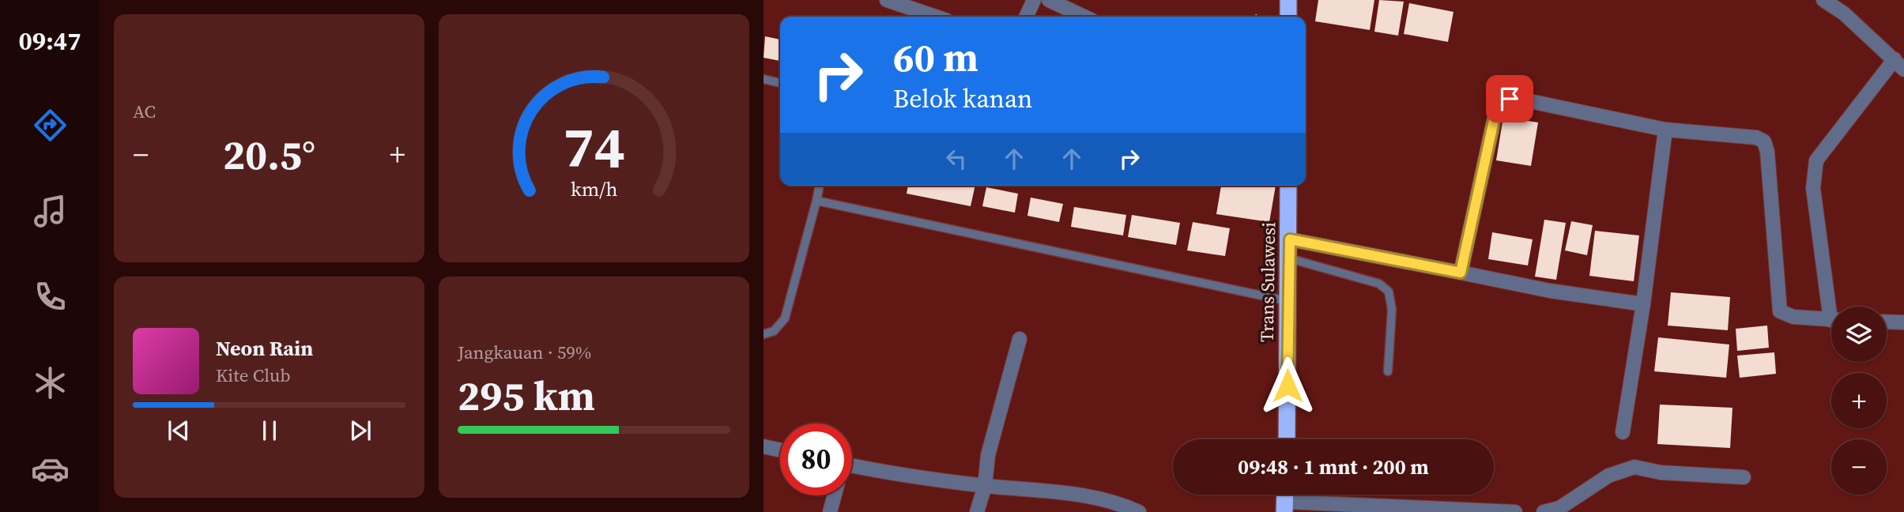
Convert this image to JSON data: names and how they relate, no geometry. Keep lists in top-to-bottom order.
{
  "streets": {
    "highway": ["Trans Sulawesi"]
  },
  "page": {
    "tabs": "09:47",
    "tile": [
      "AC",
      ["Jangkauan · 59%", "295 km"]
    ],
    "turn": ["60 m", "Belok kanan"],
    "heat": ["−", "20.5°", "+"],
    "map_buttons": ["+", "−"],
    "song": ["Neon Rain", "Kite Club"],
    "limit": "80",
    "trip": "09:48 · 1 mnt · 200 m",
    "gauge": ["74", "km/h"]
  }
}
